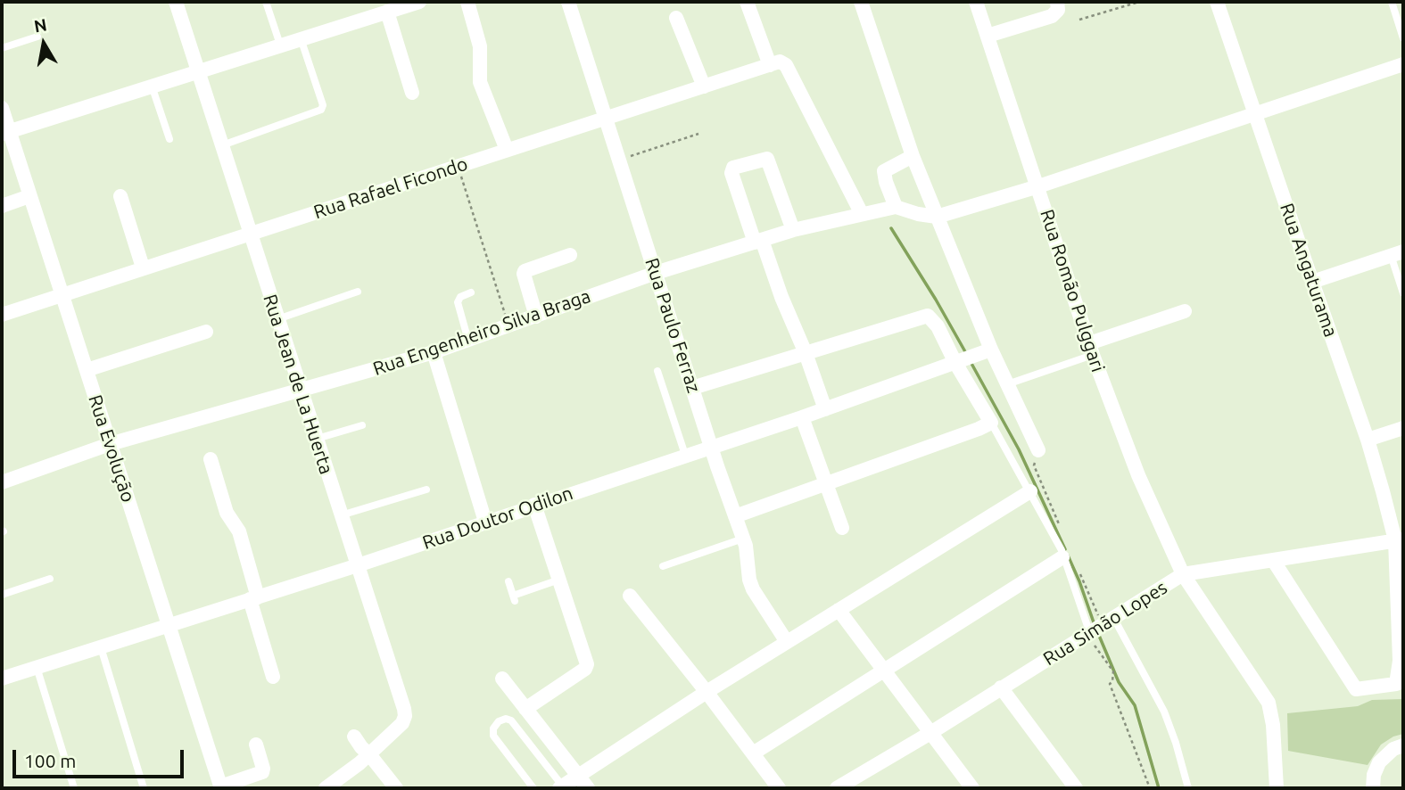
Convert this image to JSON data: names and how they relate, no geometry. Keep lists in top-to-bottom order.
{
  "streets": {
    "street": [
      "Rua Rafael Ficondo",
      "Rua Angaturama",
      "Rua Romão Pulggari",
      "Rua Paulo Ferraz",
      "Rua Engenheiro Silva Braga",
      "Rua Jean de La Huerta",
      "Rua Evolução",
      "Rua Doutor Odilon",
      "Rua Simão Lopes"
    ]
  },
  "crossings": [
    ["Rua Rafael Ficondo", "Rua Paulo Ferraz"],
    ["Rua Rafael Ficondo", "Rua Jean de La Huerta"],
    ["Rua Rafael Ficondo", "Rua Evolução"],
    ["Rua Angaturama", "Rua Simão Lopes"],
    ["Rua Romão Pulggari", "Rua Simão Lopes"],
    ["Rua Paulo Ferraz", "Rua Engenheiro Silva Braga"],
    ["Rua Paulo Ferraz", "Rua Doutor Odilon"],
    ["Rua Engenheiro Silva Braga", "Rua Jean de La Huerta"],
    ["Rua Engenheiro Silva Braga", "Rua Evolução"],
    ["Rua Jean de La Huerta", "Rua Doutor Odilon"],
    ["Rua Evolução", "Rua Doutor Odilon"]
  ],
  "scale_bar": "100 m",
  "north": "top"
}
